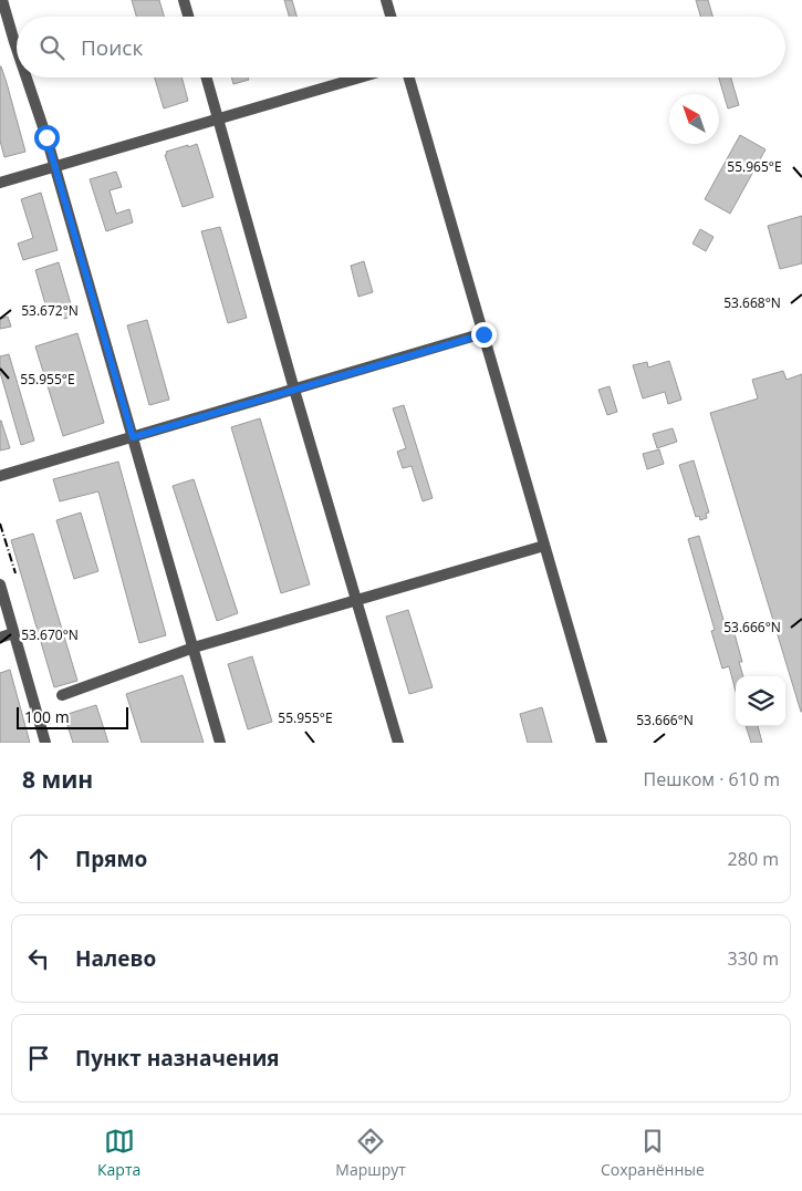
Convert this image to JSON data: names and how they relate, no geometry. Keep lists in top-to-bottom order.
{
  "scale_bar": "100 m",
  "north": "top left",
  "page": {
    "search": "Поиск",
    "scale": "100 m",
    "heading": ["8 мин", "Пешком · 610 m"],
    "list": [
      ["Прямо", "280 m"],
      ["Налево", "330 m"],
      "Пункт назначения"
    ],
    "nav": ["Карта", "Маршрут", "Сохранённые"]
  },
  "coordinates": [
    "55.965°E",
    "53.668°N",
    "53.672°N",
    "55.955°E",
    "53.666°N",
    "53.670°N"
  ]
}
